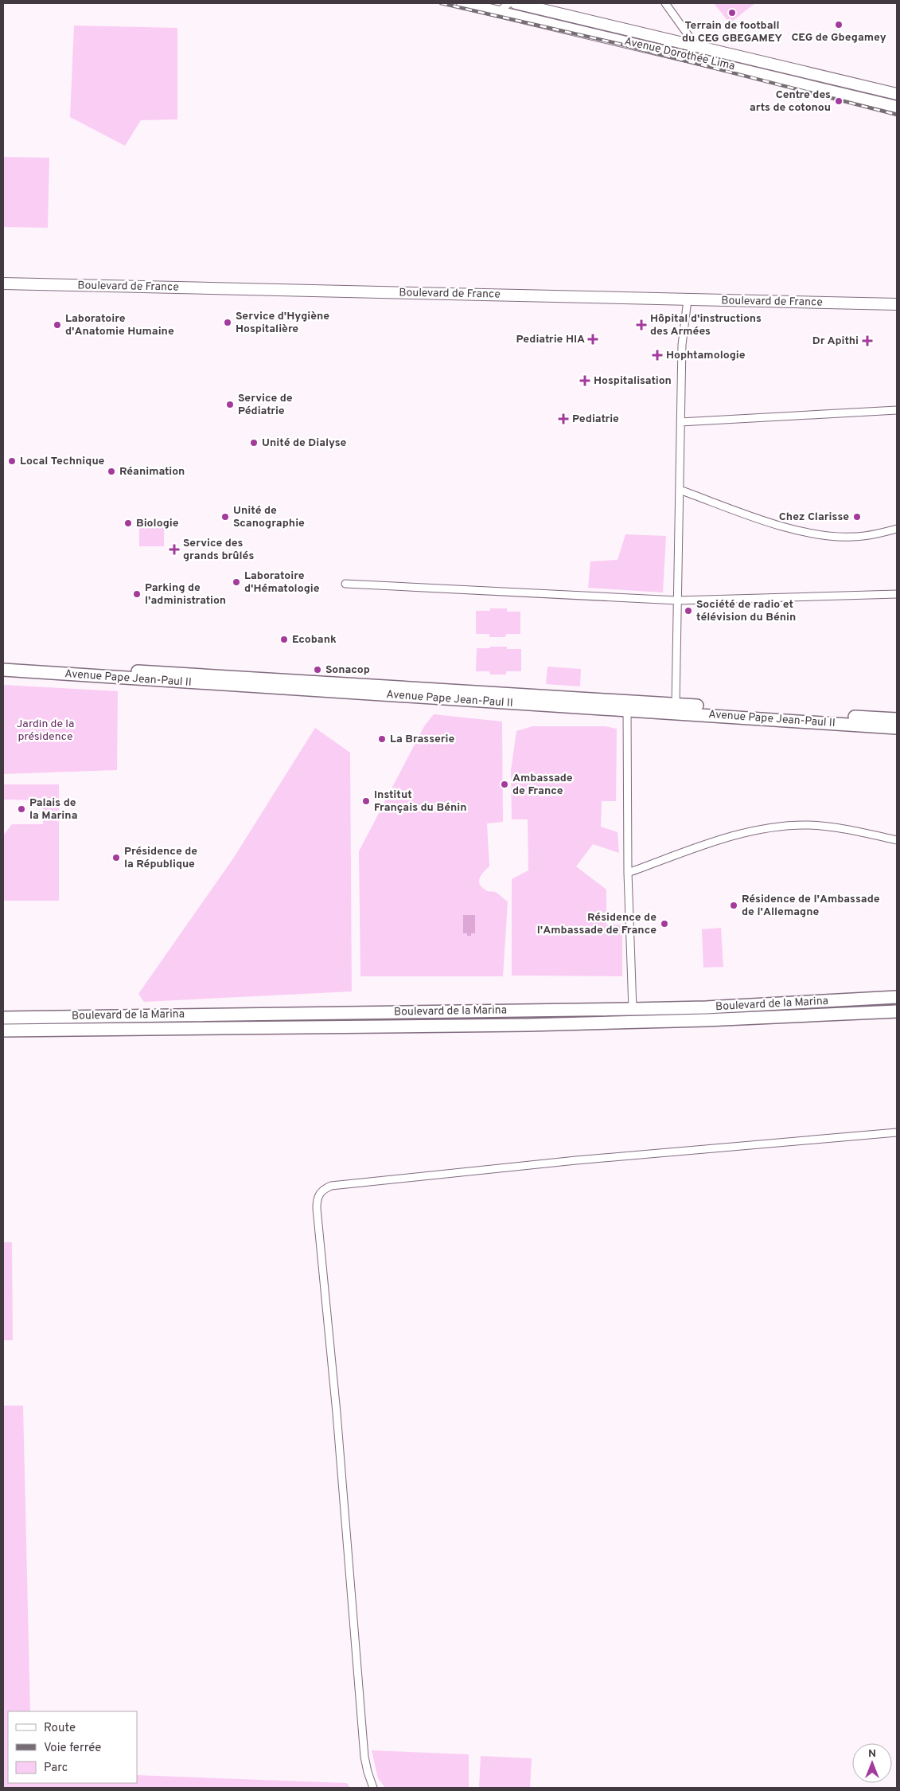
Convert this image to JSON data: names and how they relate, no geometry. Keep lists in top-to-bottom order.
{
  "streets": {
    "main road": ["Avenue Pape Jean-Paul II", "Boulevard de la Marina"],
    "street": ["Avenue Dorothée Lima", "Boulevard de France"]
  },
  "parks": ["Jardin de la présidence"],
  "places": {
    "other": [
      "Terrain de football du CEG GBEGAMEY",
      "CEG de Gbegamey",
      "Centre des arts de cotonou",
      "Service d'Hygiène Hospitalière",
      "Laboratoire d'Anatomie Humaine",
      "Service de Pédiatrie",
      "Unité de Dialyse",
      "Local Technique",
      "Réanimation",
      "Unité de Scanographie",
      "Chez Clarisse",
      "Biologie",
      "Laboratoire d'Hématologie",
      "Parking de l'administration",
      "Société de radio et télévision du Bénin",
      "Ecobank",
      "Sonacop",
      "La Brasserie",
      "Ambassade de France",
      "Institut Français du Bénin",
      "Palais de la Marina",
      "Présidence de la République",
      "Résidence de l'Ambassade de l'Allemagne",
      "Résidence de l'Ambassade de France"
    ],
    "health": [
      "Hôpital d'instructions des Armées",
      "Pediatrie HIA",
      "Dr Apithi",
      "Hophtamologie",
      "Hospitalisation",
      "Pediatrie",
      "Service des grands brûlés"
    ]
  },
  "legend": ["Route", "Voie ferrée", "Parc"],
  "north": "top"
}
